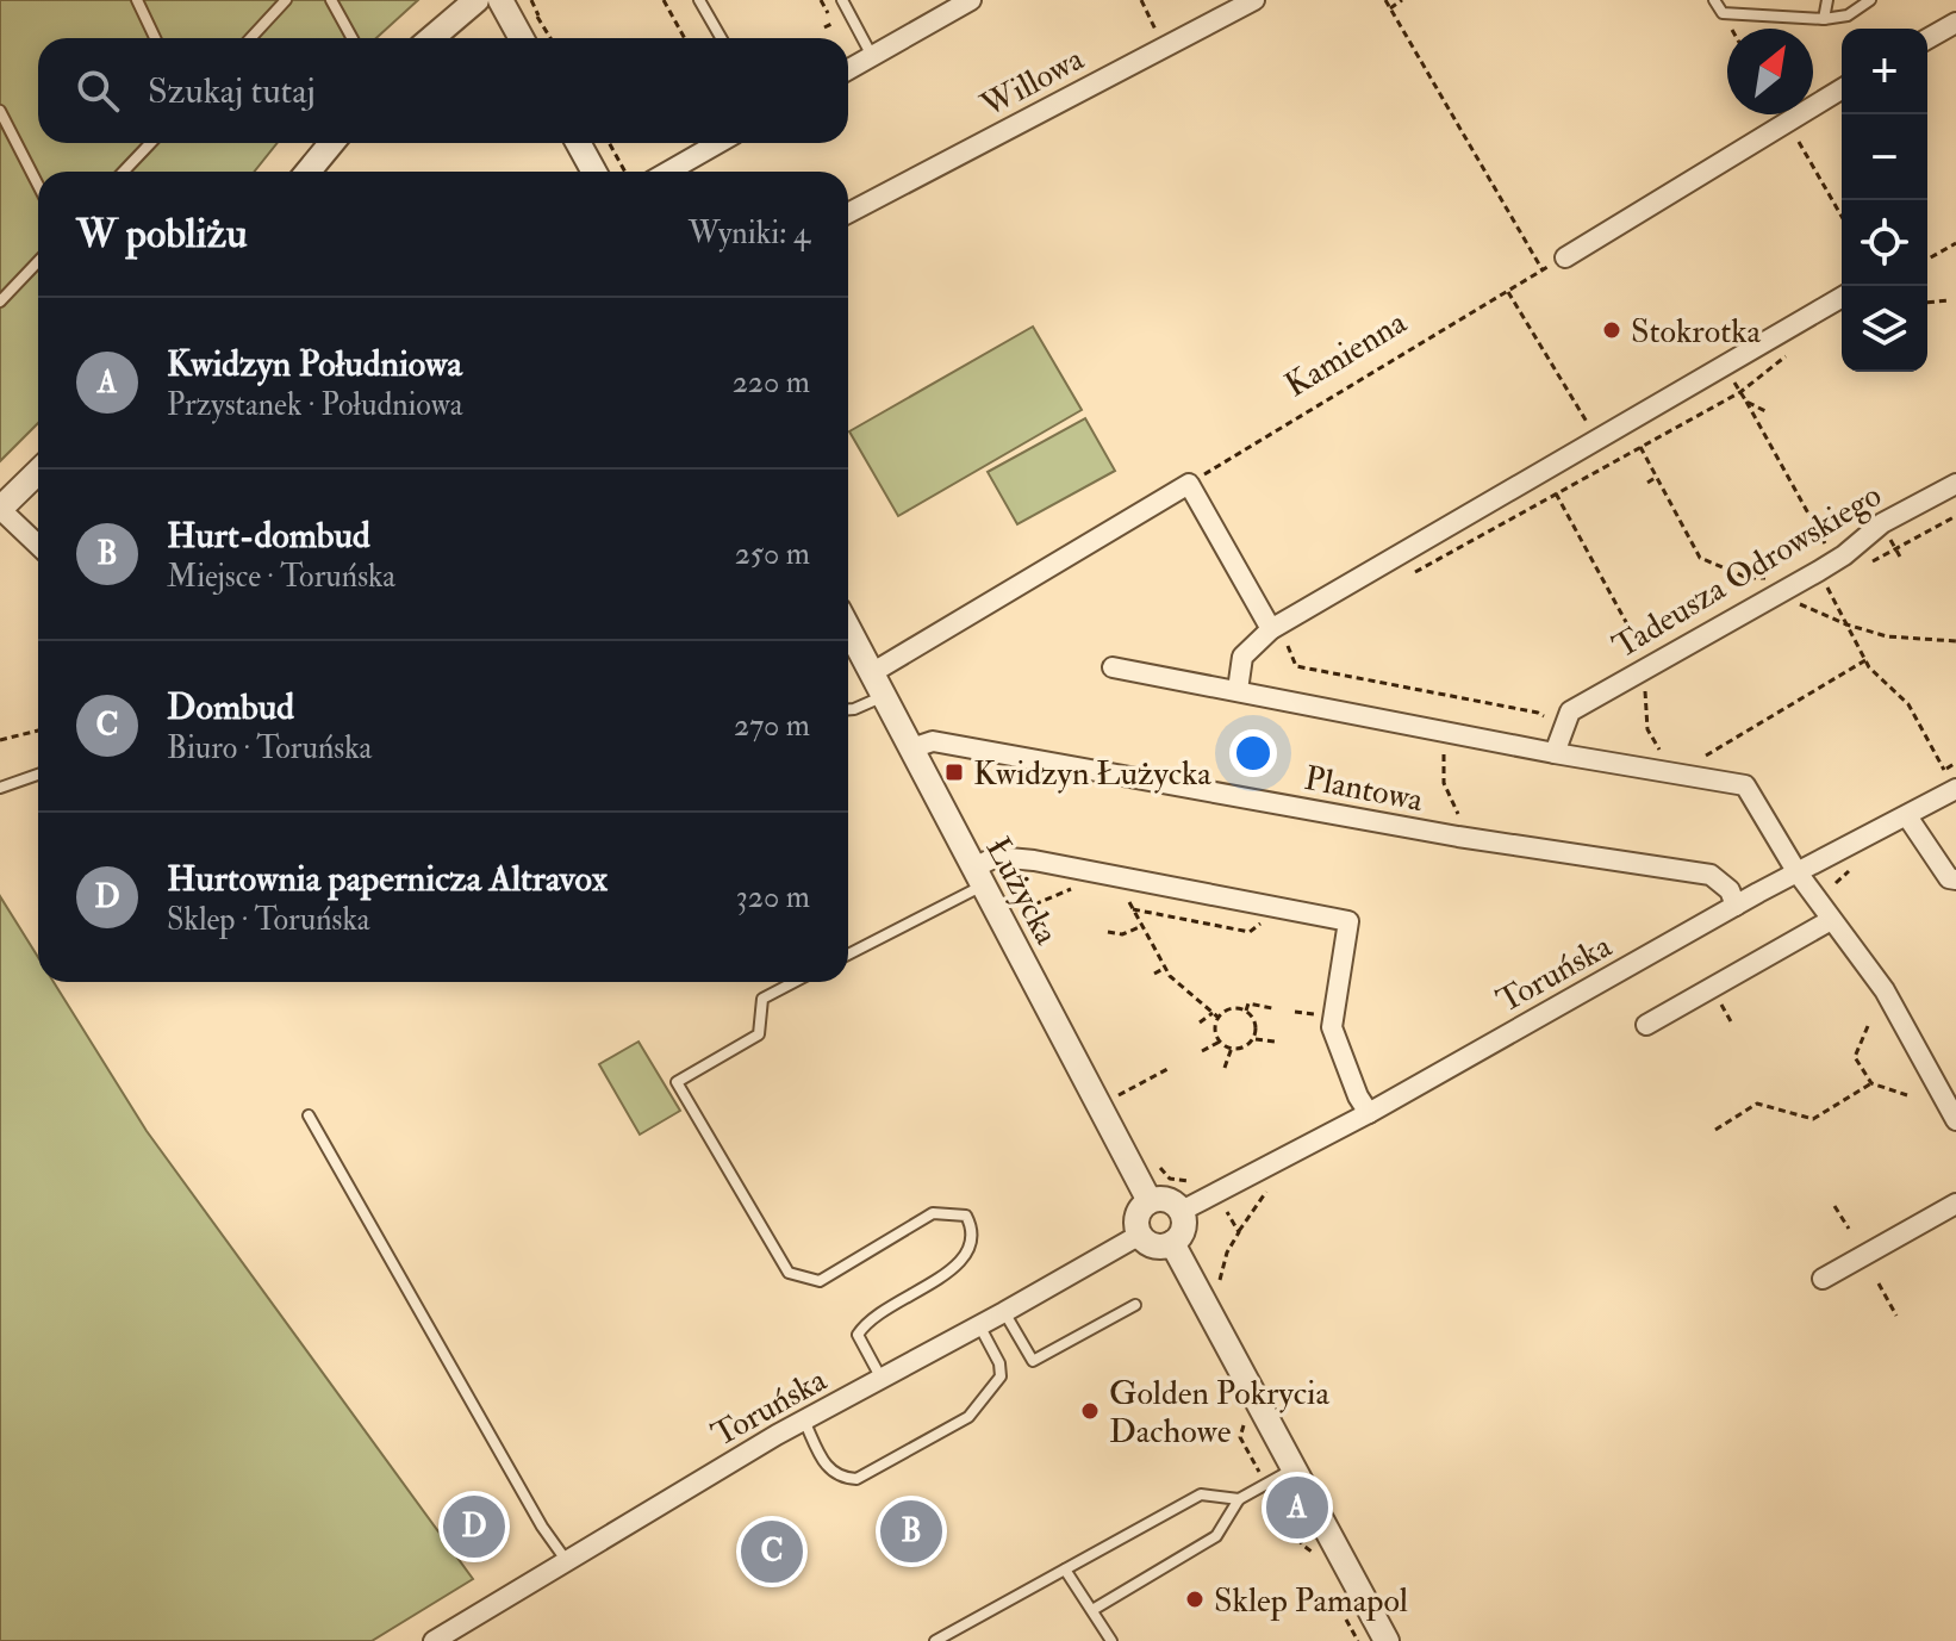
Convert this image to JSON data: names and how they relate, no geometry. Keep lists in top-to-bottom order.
{
  "streets": {
    "street": [
      "Willowa",
      "Tadeusza Odrowskiego",
      "Plantowa",
      "Łużycka",
      "Toruńska"
    ],
    "path": ["Kamienna"]
  },
  "crossings": [
    ["Plantowa", "Łużycka"],
    ["Plantowa", "Toruńska"],
    ["Łużycka", "Toruńska"]
  ],
  "places": {
    "other": ["Stokrotka", "Golden Pokrycia Dachowe", "Sklep Pamapol"],
    "transit": ["Kwidzyn Łużycka"]
  },
  "north": "top right",
  "page": {
    "map_buttons": ["+", "−"],
    "search": "Szukaj tutaj",
    "heading": ["W pobliżu", "Wyniki: 4"],
    "list": [
      {
        "mark": "A",
        "name": "Kwidzyn Południowa",
        "note": "Przystanek · Południowa",
        "value": "220 m"
      },
      {
        "mark": "B",
        "name": "Hurt-dombud",
        "note": "Miejsce · Toruńska",
        "value": "250 m"
      },
      {
        "mark": "C",
        "name": "Dombud",
        "note": "Biuro · Toruńska",
        "value": "270 m"
      },
      {
        "mark": "D",
        "name": "Hurtownia papernicza Altravox",
        "note": "Sklep · Toruńska",
        "value": "320 m"
      }
    ],
    "pins": [
      "A",
      "D",
      "B",
      "C"
    ]
  }
}
